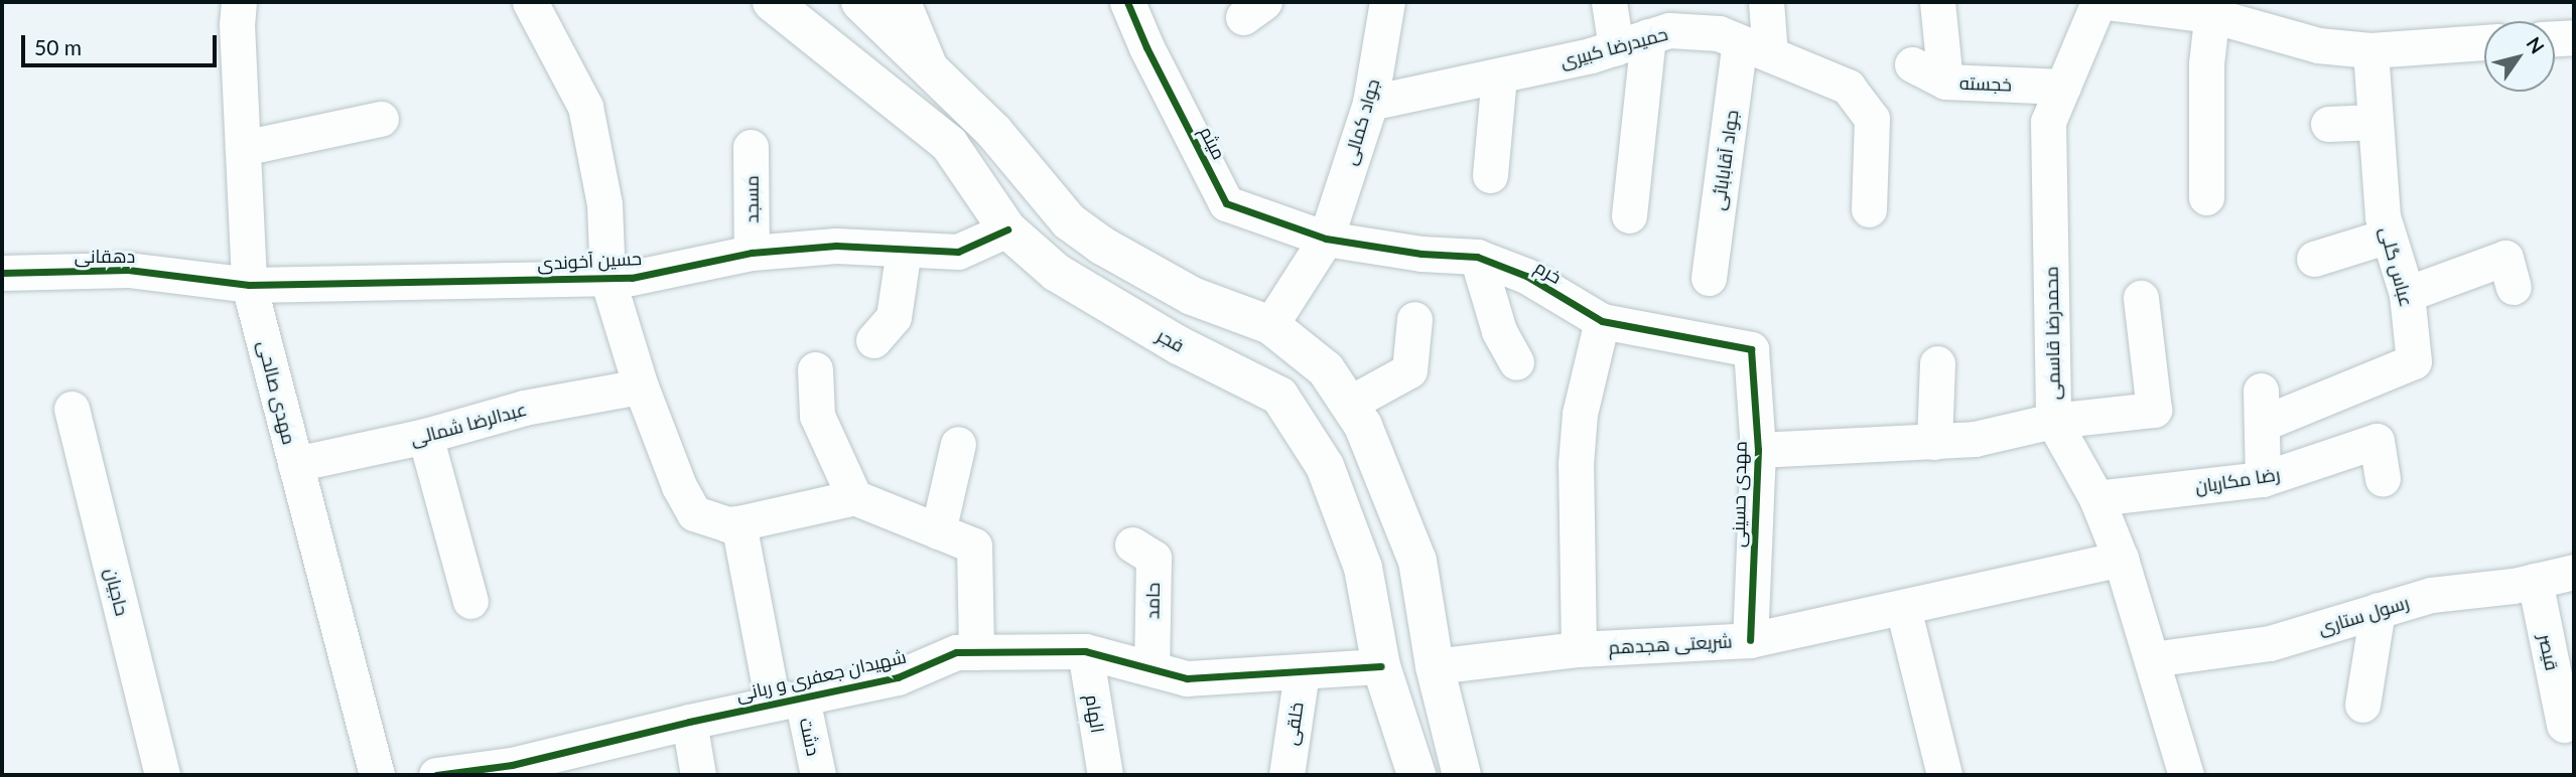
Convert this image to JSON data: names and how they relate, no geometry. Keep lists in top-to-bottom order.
{
  "streets": {
    "main road": ["فجر"],
    "street": [
      "حمیدرضا کبیری",
      "خجسته",
      "جواد کمالی",
      "میثم",
      "جواد آقابابائی",
      "مسجد",
      "دهقانی",
      "حسین آخوندی",
      "عباس گلی",
      "خرم",
      "محمدرضا قاسمی",
      "مهدی صالحی",
      "عبدالرضا شمالی",
      "رضا مکاریان",
      "مهدی حسینی",
      "حاجیان",
      "حامد",
      "رسول ستاری",
      "شریعتی هجدهم",
      "قیصر",
      "شهیدان جعفری و ربانی",
      "الهام",
      "خلقی",
      "دشت"
    ]
  },
  "crossings": [
    ["حمیدرضا کبیری", "جواد کمالی"],
    ["حمیدرضا کبیری", "جواد آقابابائی"],
    ["خجسته", "محمدرضا قاسمی"],
    ["جواد کمالی", "میثم"],
    ["جواد کمالی", "خرم"],
    ["میثم", "خرم"],
    ["مسجد", "حسین آخوندی"],
    ["دهقانی", "حسین آخوندی"],
    ["دهقانی", "مهدی صالحی"],
    ["حسین آخوندی", "فجر"],
    ["حسین آخوندی", "مهدی صالحی"],
    ["عباس گلی", "رضا مکاریان"],
    ["خرم", "مهدی حسینی"],
    ["محمدرضا قاسمی", "رضا مکاریان"],
    ["محمدرضا قاسمی", "رسول ستاری"],
    ["محمدرضا قاسمی", "شریعتی هجدهم"],
    ["فجر", "شهیدان جعفری و ربانی"],
    ["مهدی صالحی", "عبدالرضا شمالی"],
    ["مهدی حسینی", "شریعتی هجدهم"],
    ["حامد", "شهیدان جعفری و ربانی"],
    ["رسول ستاری", "قیصر"],
    ["شهیدان جعفری و ربانی", "الهام"],
    ["شهیدان جعفری و ربانی", "خلقی"],
    ["شهیدان جعفری و ربانی", "دشت"]
  ],
  "scale_bar": "50 m",
  "north": "top right"
}
